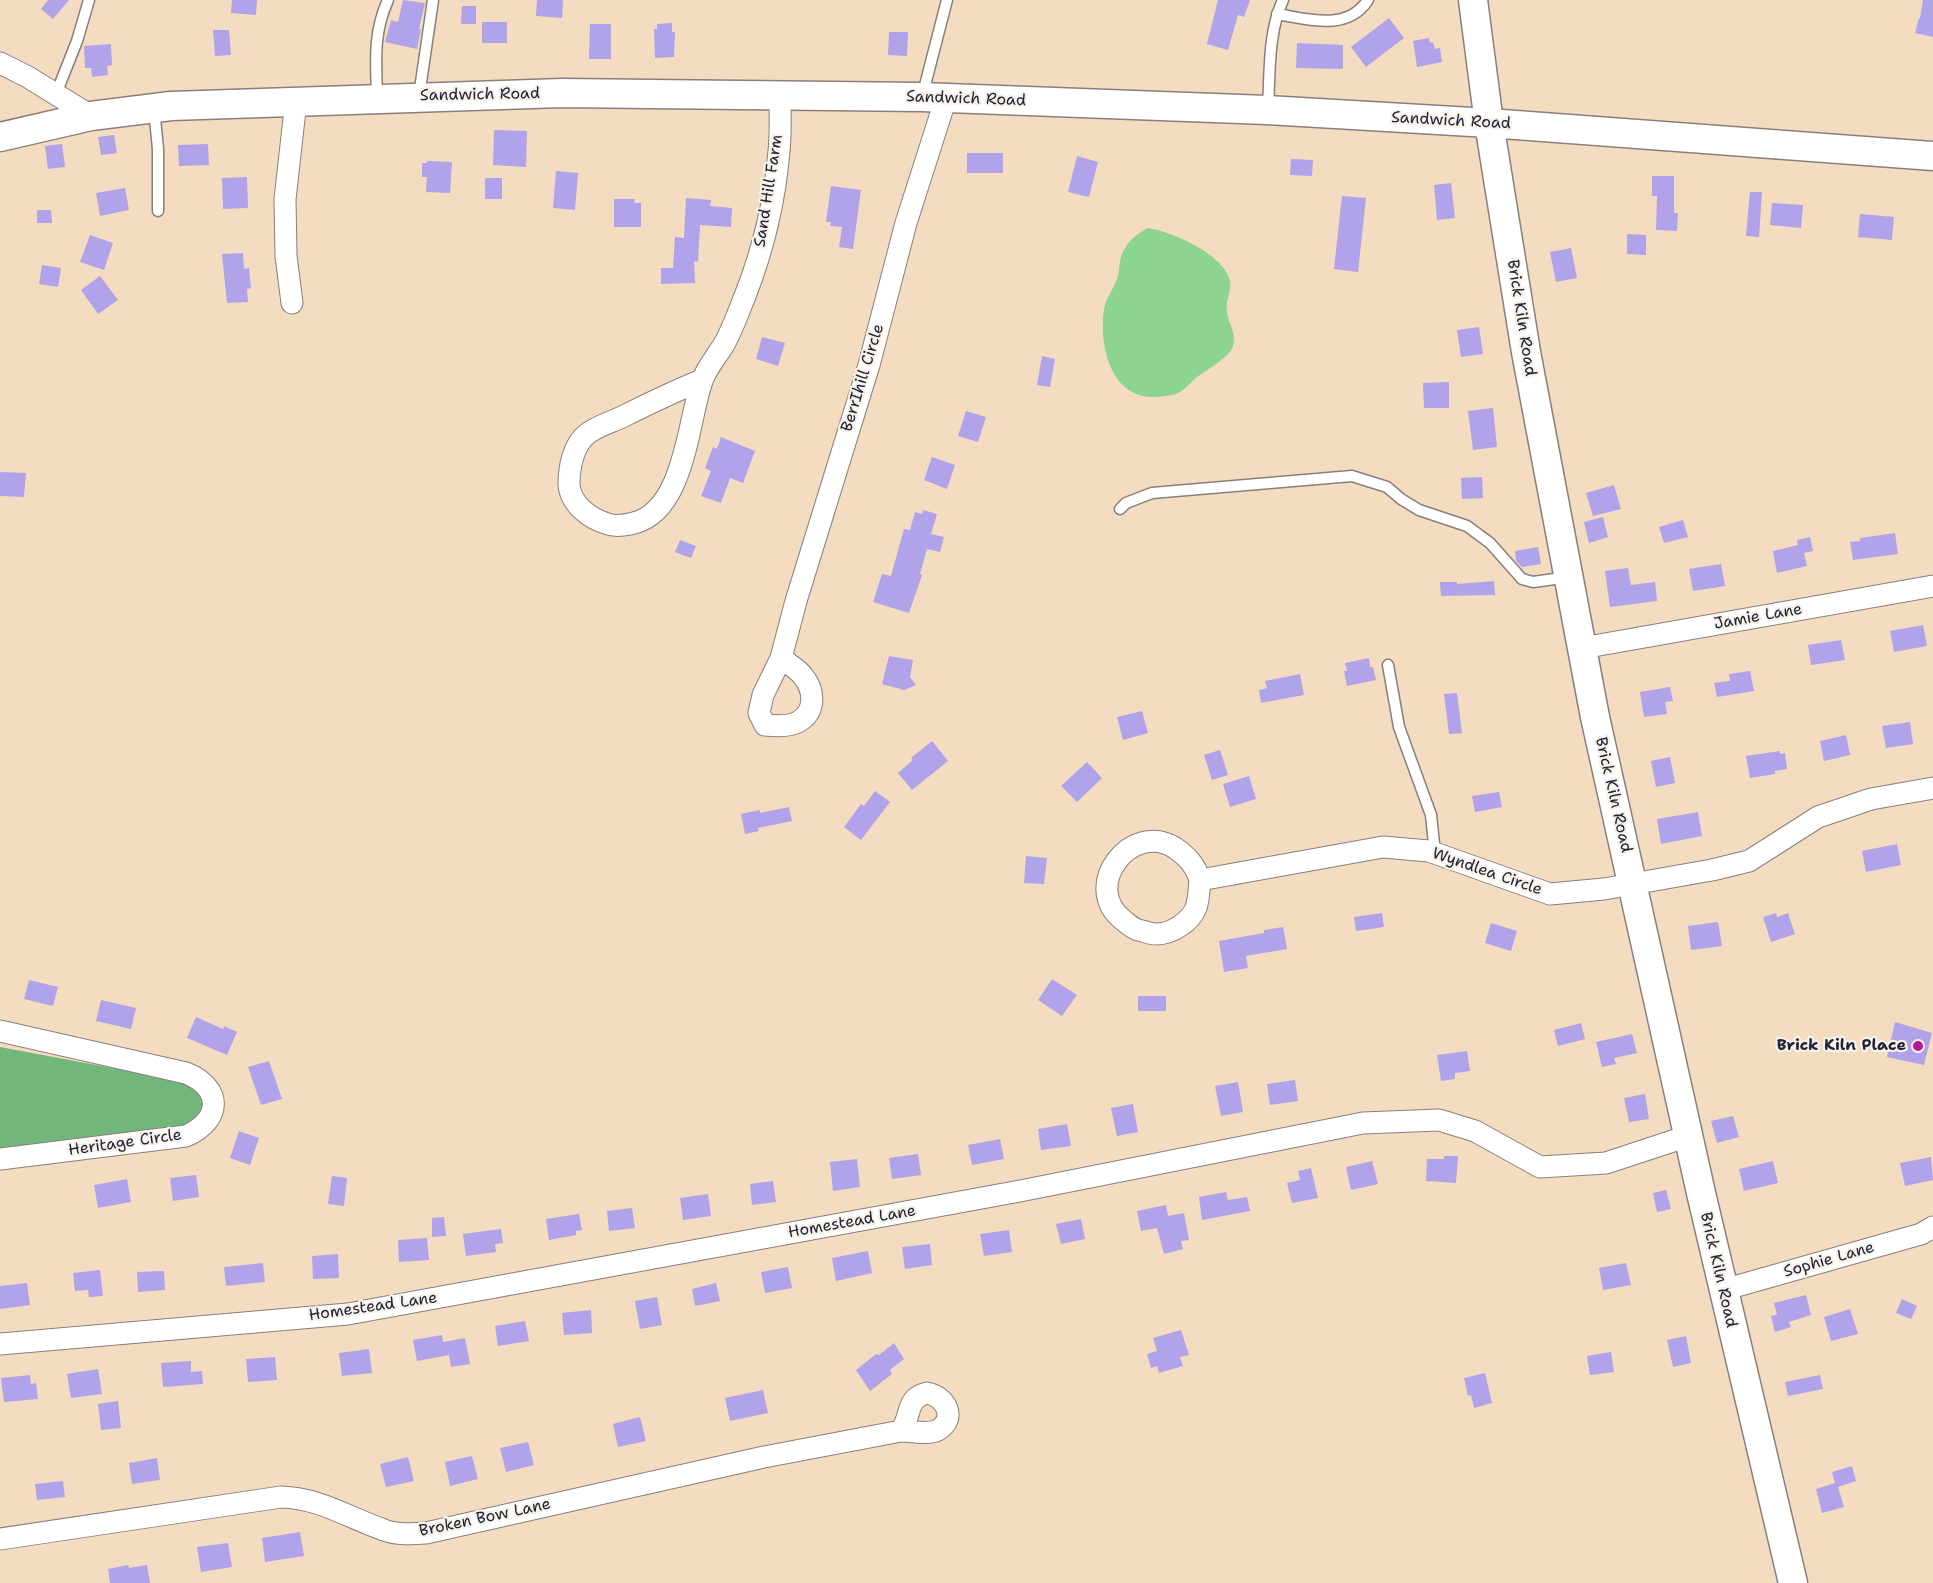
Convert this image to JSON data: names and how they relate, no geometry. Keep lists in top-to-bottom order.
{
  "streets": {
    "main road": ["Sandwich Road", "Brick Kiln Road"],
    "street": [
      "Sand Hill Farm",
      "BerrIhill Circle",
      "Jamie Lane",
      "Wyndlea Circle",
      "Heritage Circle",
      "Homestead Lane",
      "Sophie Lane",
      "Broken Bow Lane"
    ]
  },
  "crossings": [
    ["Sandwich Road", "Sand Hill Farm"],
    ["Sandwich Road", "Brick Kiln Road"],
    ["Sandwich Road", "BerrIhill Circle"],
    ["Brick Kiln Road", "Jamie Lane"],
    ["Brick Kiln Road", "Wyndlea Circle"],
    ["Brick Kiln Road", "Homestead Lane"],
    ["Brick Kiln Road", "Sophie Lane"]
  ],
  "places": ["Brick Kiln Place"]
}
